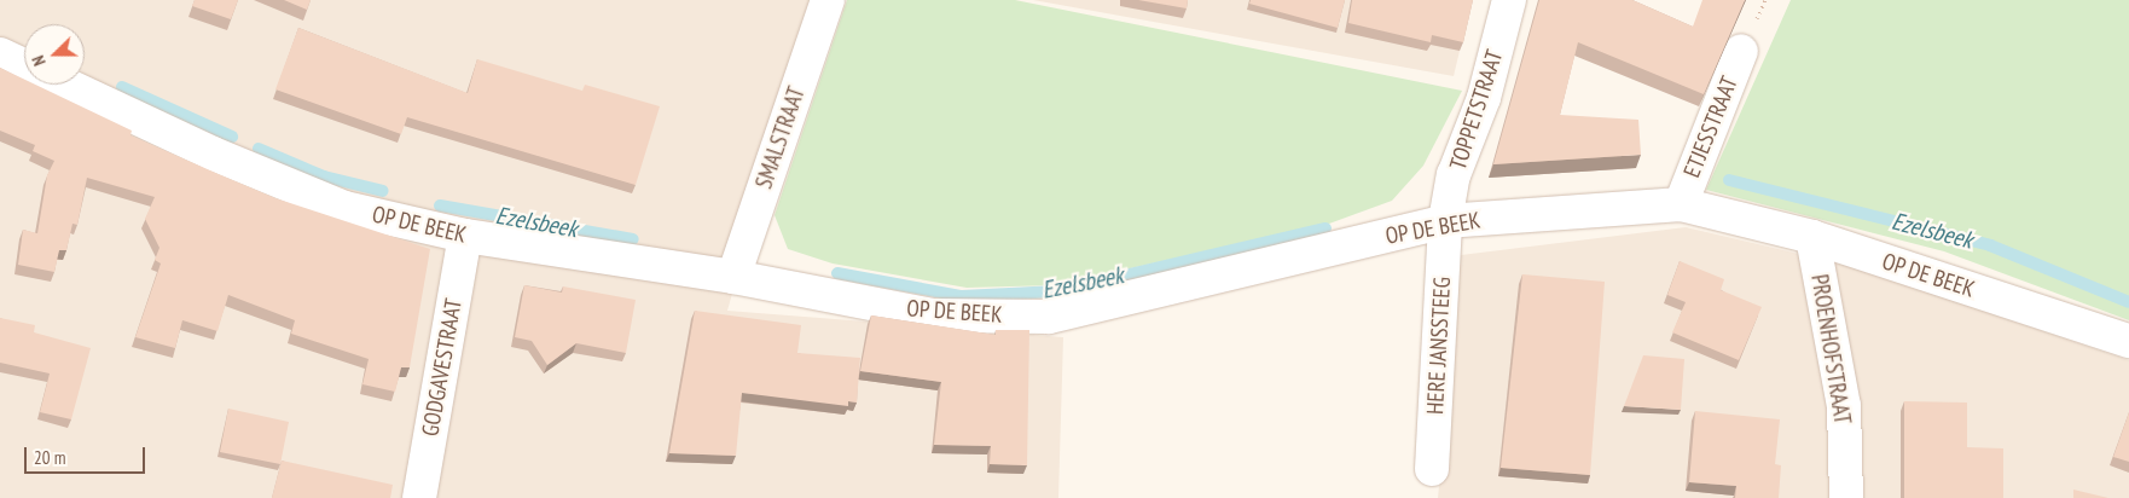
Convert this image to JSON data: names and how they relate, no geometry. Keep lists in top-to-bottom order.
{
  "streets": {
    "street": [
      "TOPPETSTRAAT",
      "ETJESSTRAAT",
      "SMALSTRAAT",
      "OP DE BEEK",
      "HERE JANSSTEEG",
      "PROENHOFSTRAAT",
      "GODGAVESTRAAT"
    ]
  },
  "crossings": [
    ["TOPPETSTRAAT", "OP DE BEEK"],
    ["TOPPETSTRAAT", "HERE JANSSTEEG"],
    ["ETJESSTRAAT", "OP DE BEEK"],
    ["SMALSTRAAT", "OP DE BEEK"],
    ["OP DE BEEK", "HERE JANSSTEEG"],
    ["OP DE BEEK", "PROENHOFSTRAAT"],
    ["OP DE BEEK", "GODGAVESTRAAT"]
  ],
  "water": ["Ezelsbeek"],
  "scale_bar": "20 m",
  "north": "left"
}
